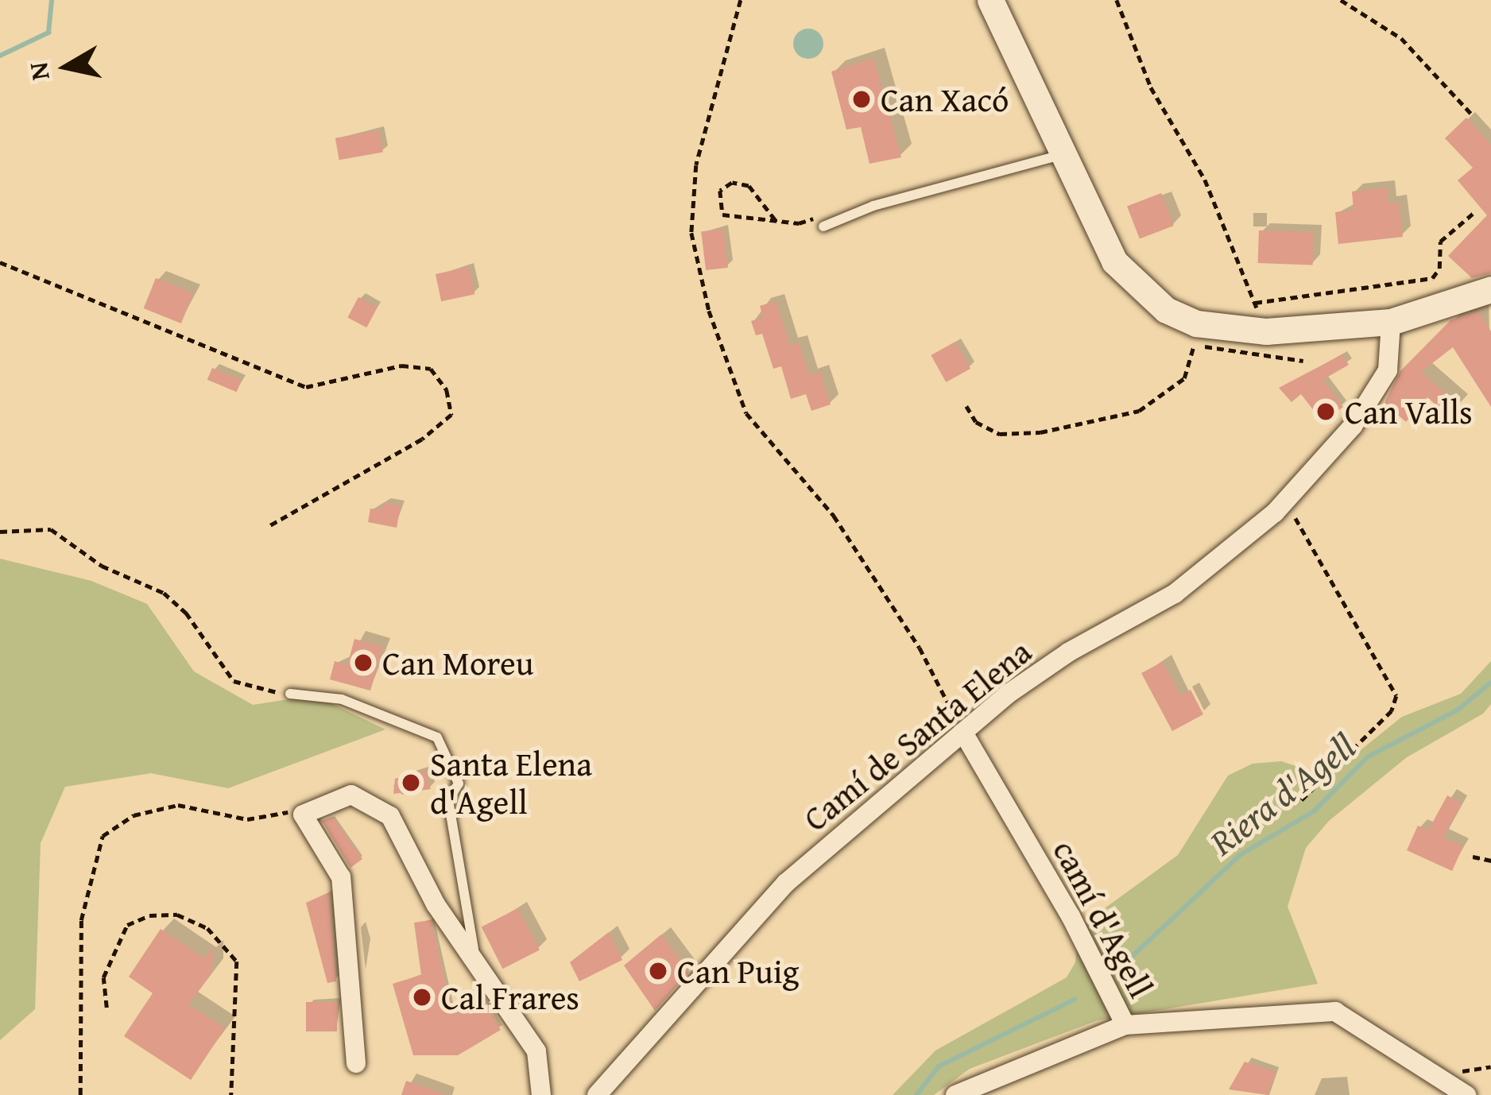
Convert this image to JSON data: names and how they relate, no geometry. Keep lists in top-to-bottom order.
{
  "streets": {
    "street": ["Camí de Santa Elena", "camí d'Agell"]
  },
  "crossings": [
    ["Camí de Santa Elena", "camí d'Agell"]
  ],
  "water": ["Riera d'Agell"],
  "places": [
    "Can Xacó",
    "Can Valls",
    "Can Moreu",
    "Santa Elena d'Agell",
    "Can Puig",
    "Cal Frares"
  ],
  "north": "left"
}
